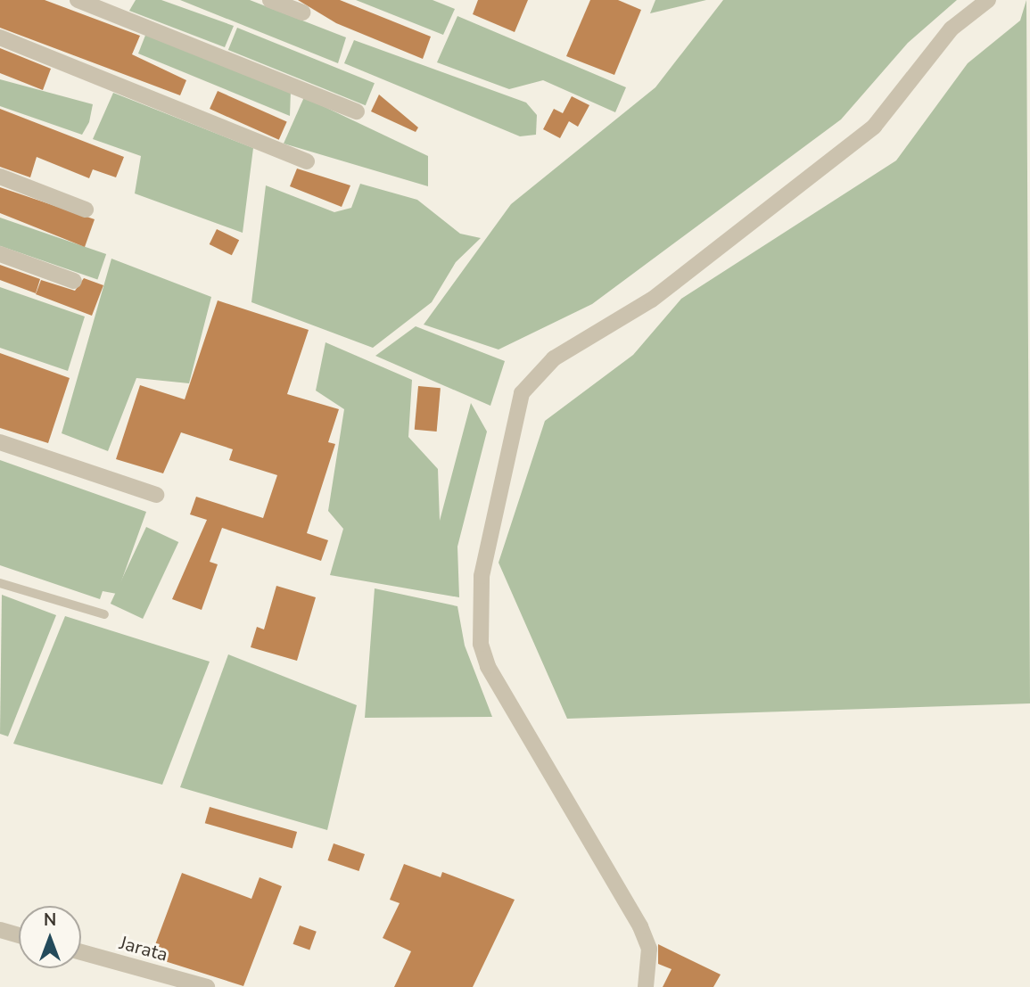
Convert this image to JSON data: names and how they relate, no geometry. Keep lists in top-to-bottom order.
{
  "streets": {
    "street": ["Jarata"]
  },
  "north": "top"
}
